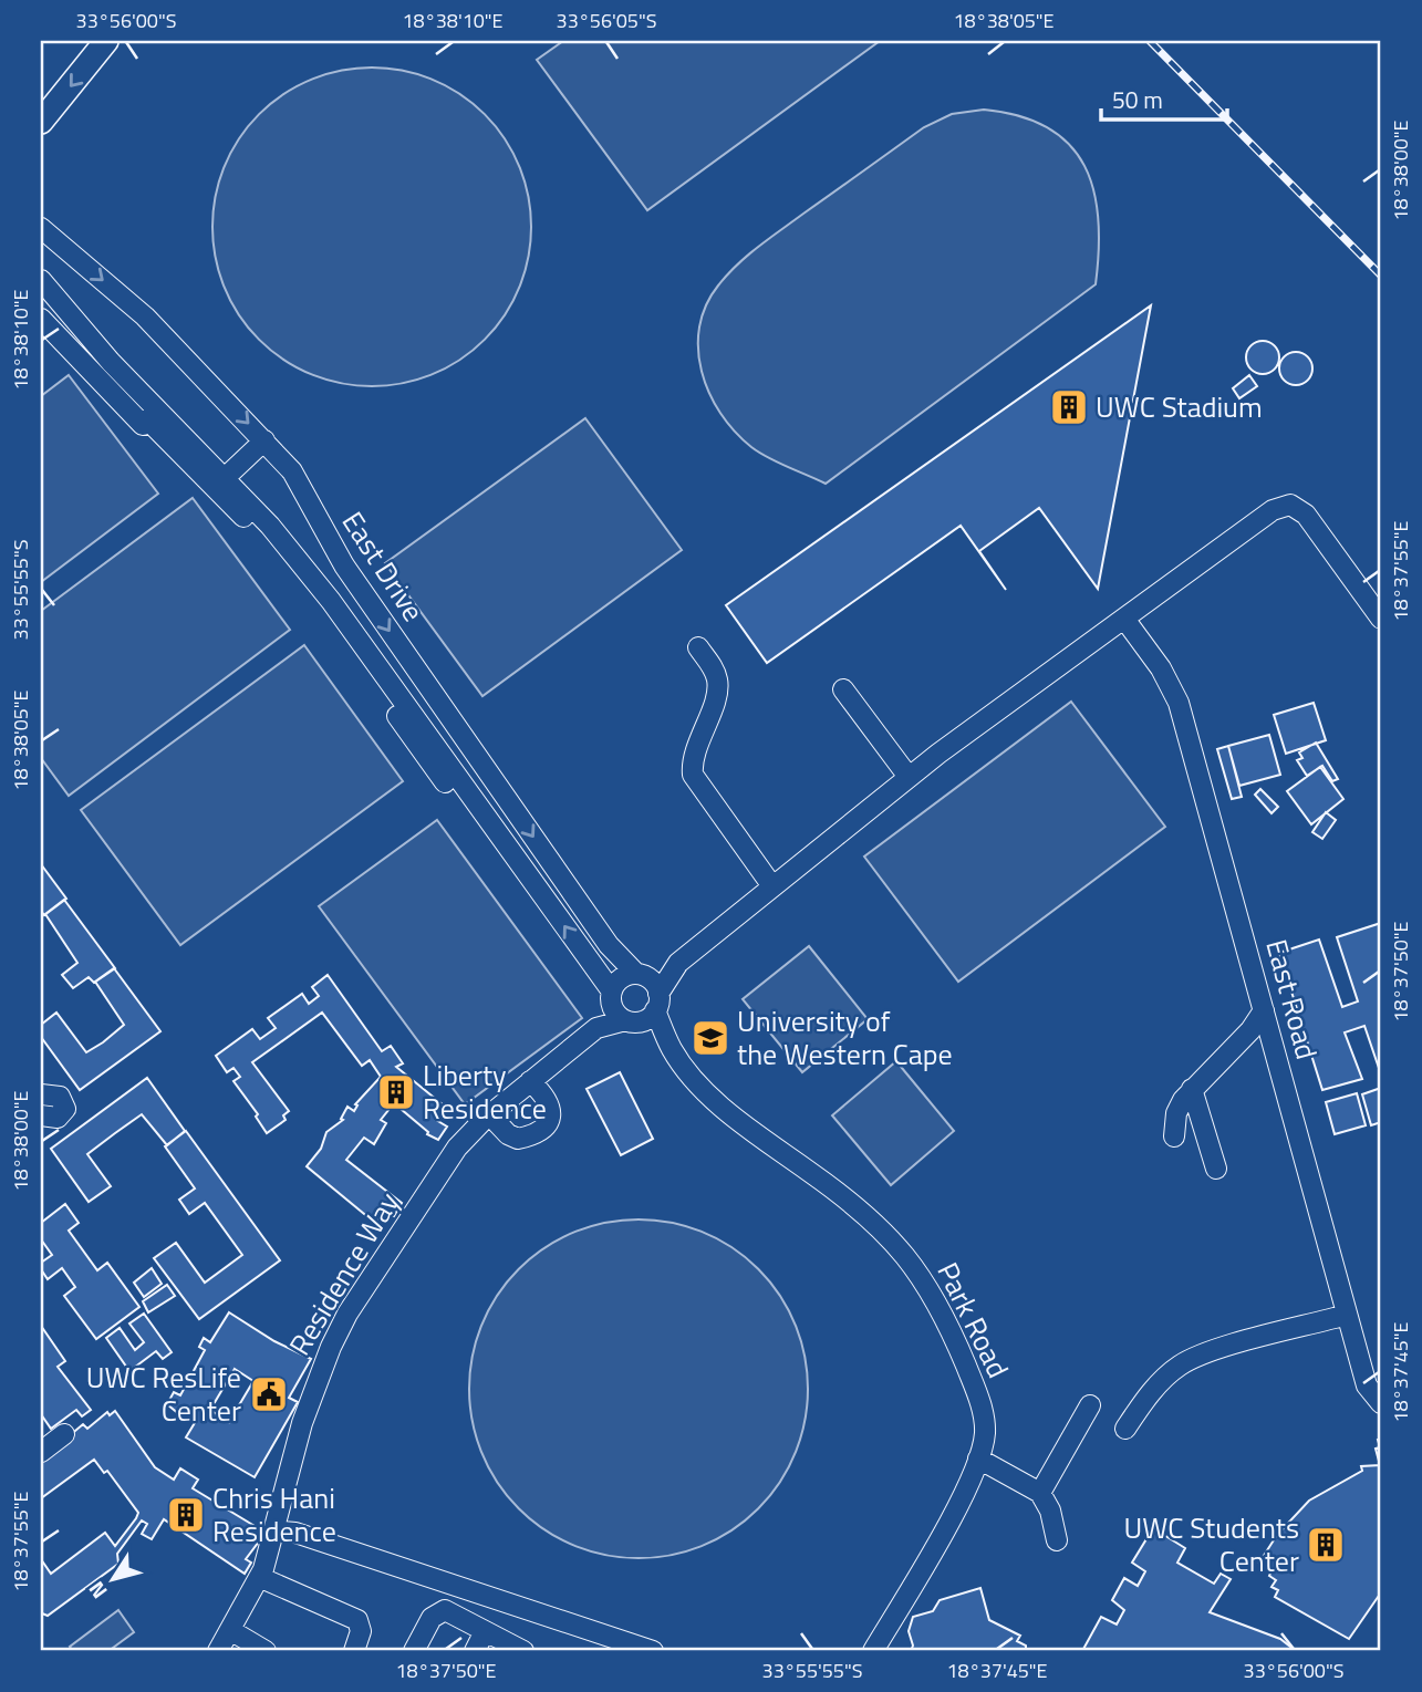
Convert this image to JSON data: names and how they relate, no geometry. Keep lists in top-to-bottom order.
{
  "streets": {
    "street": [
      "East Drive",
      "East Road",
      "Residence Way",
      "Park Road"
    ]
  },
  "crossings": [
    ["East Drive", "Residence Way"],
    ["East Drive", "Park Road"],
    ["Residence Way", "Park Road"]
  ],
  "places": {
    "building": [
      "UWC Stadium",
      "Liberty Residence",
      "Chris Hani Residence",
      "UWC Students Center"
    ],
    "school or university": ["University of the Western Cape"],
    "public building": ["UWC ResLife Center"]
  },
  "scale_bar": "50 m",
  "north": "bottom left",
  "coordinates": [
    "33°56'00\"S",
    "18°38'10\"E",
    "33°56'05\"S",
    "18°38'05\"E",
    "18°38'00\"E",
    "18°37'55\"E",
    "33°55'55\"S",
    "18°37'50\"E",
    "18°37'45\"E"
  ]
}
